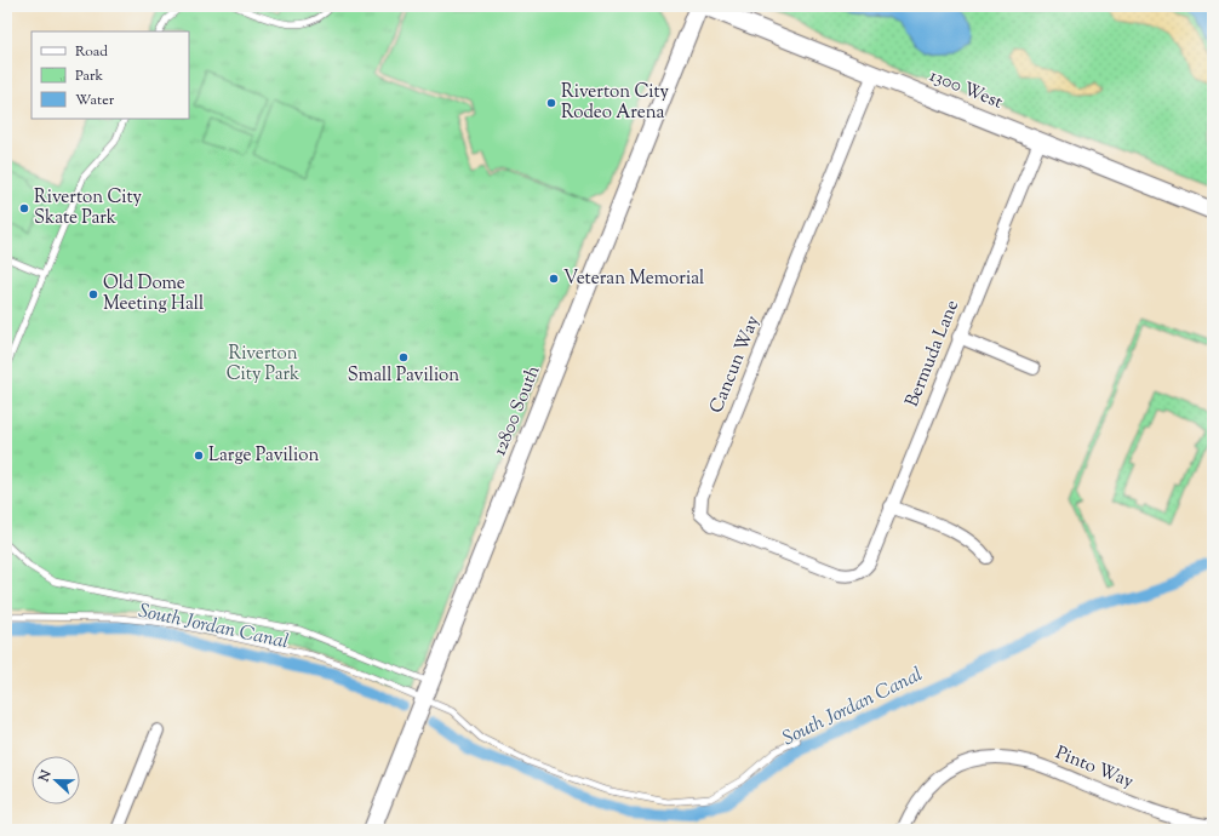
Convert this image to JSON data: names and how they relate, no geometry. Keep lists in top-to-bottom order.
{
  "streets": {
    "street": [
      "1300 West",
      "Bermuda Lane",
      "Cancun Way",
      "12800 South",
      "Pinto Way"
    ]
  },
  "crossings": [
    ["1300 West", "Bermuda Lane"],
    ["1300 West", "Cancun Way"],
    ["Bermuda Lane", "Cancun Way"]
  ],
  "water": ["South Jordan Canal"],
  "parks": ["Riverton City Park"],
  "places": [
    "Riverton City Rodeo Arena",
    "Riverton City Skate Park",
    "Veteran Memorial",
    "Old Dome Meeting Hall",
    "Small Pavilion",
    "Large Pavilion"
  ],
  "legend": ["Road", "Park", "Water"],
  "north": "left"
}
